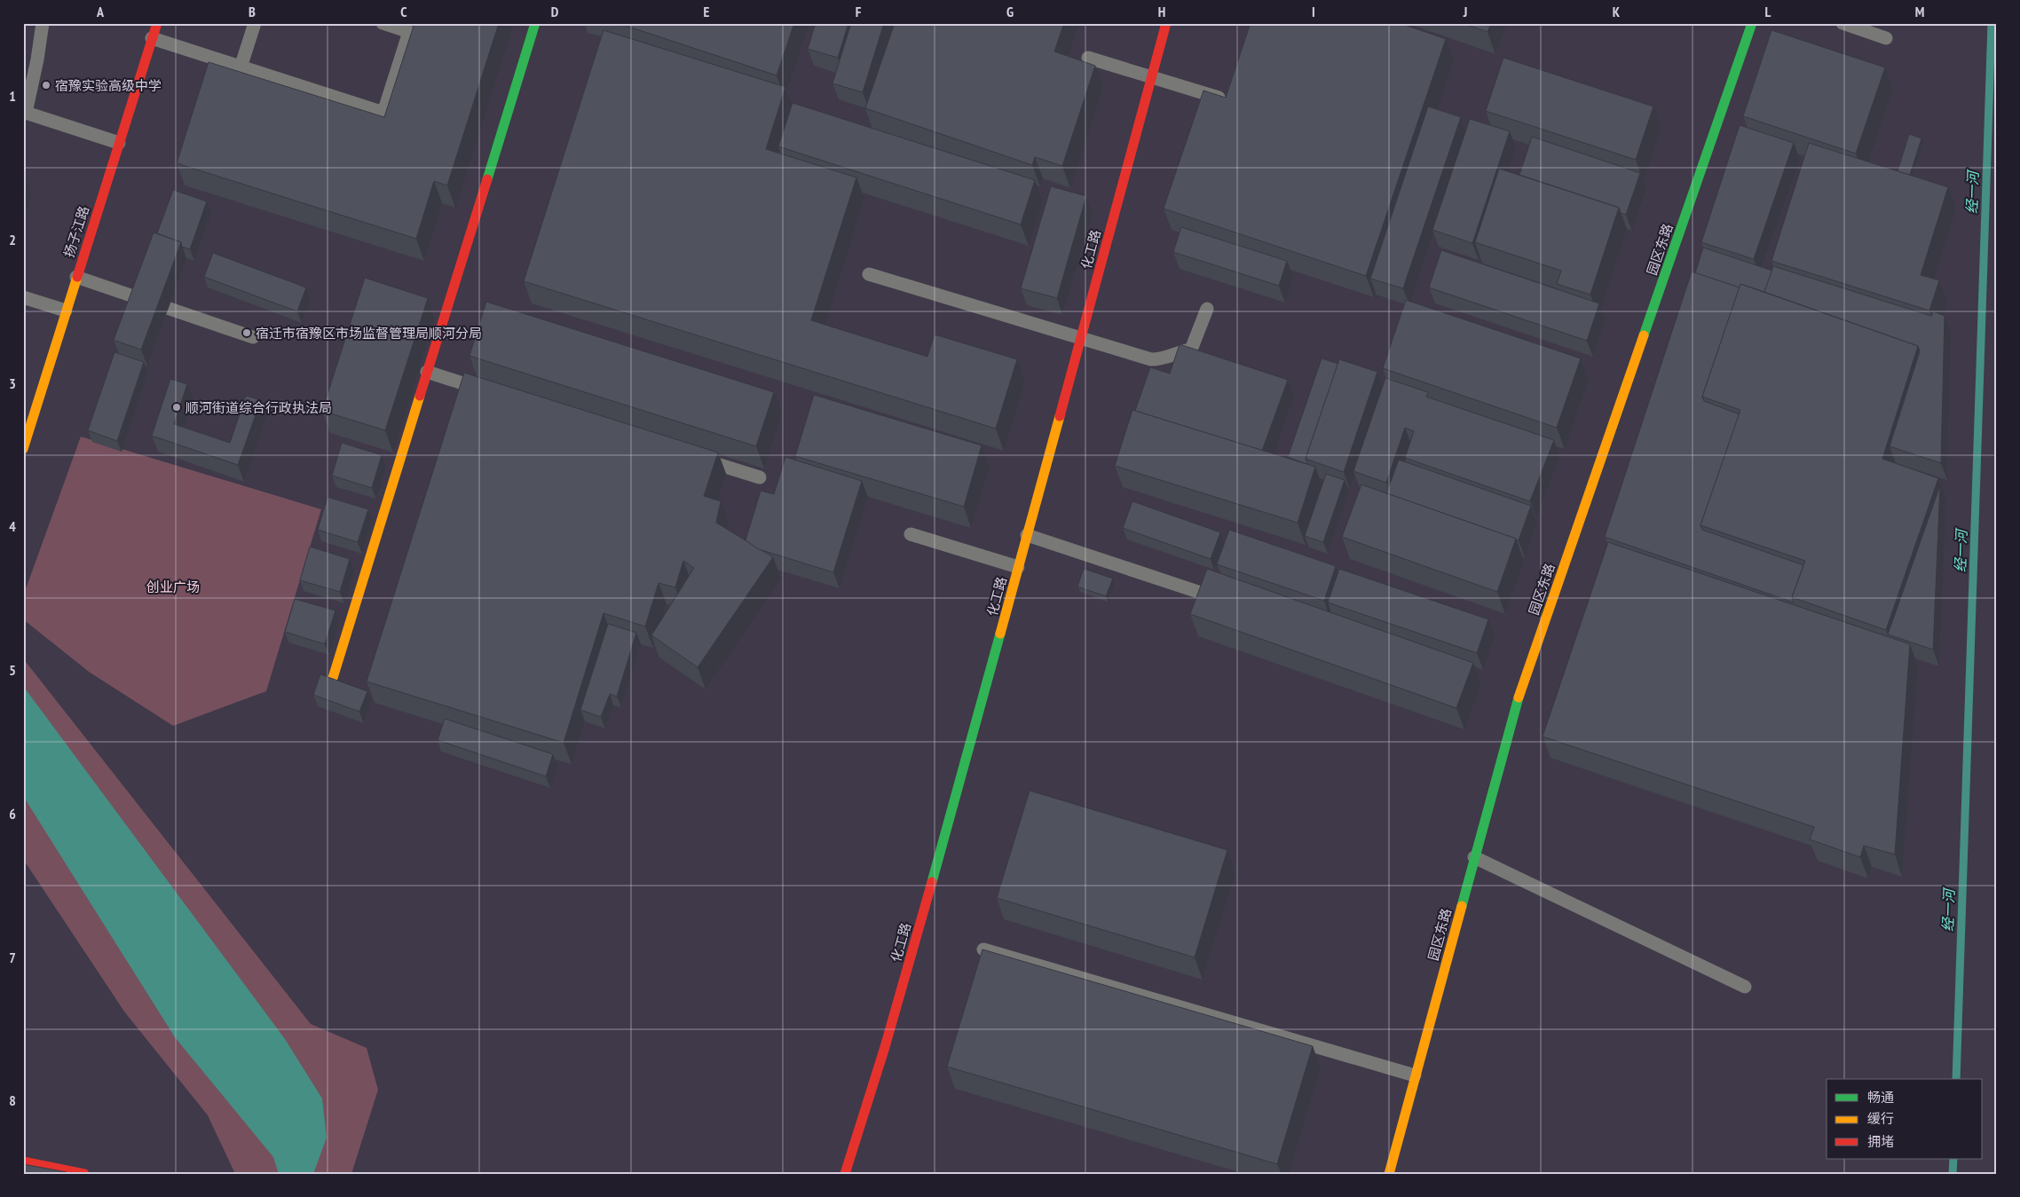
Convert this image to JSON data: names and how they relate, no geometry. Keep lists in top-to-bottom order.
{
  "streets": {
    "street": ["扬子江路", "化工路", "园区东路"]
  },
  "water": ["经一河"],
  "parks": ["创业广场"],
  "places": ["宿豫实验高级中学", "宿迁市宿豫区市场监督管理局顺河分局", "顺河街道综合行政执法局"],
  "legend": ["畅通", "缓行", "拥堵"],
  "grid": {
    "columns": [
      "A",
      "B",
      "C",
      "D",
      "E",
      "F",
      "G",
      "H",
      "I",
      "J",
      "K",
      "L",
      "M"
    ],
    "rows": [
      "1",
      "2",
      "3",
      "4",
      "5",
      "6",
      "7",
      "8"
    ]
  }
}
